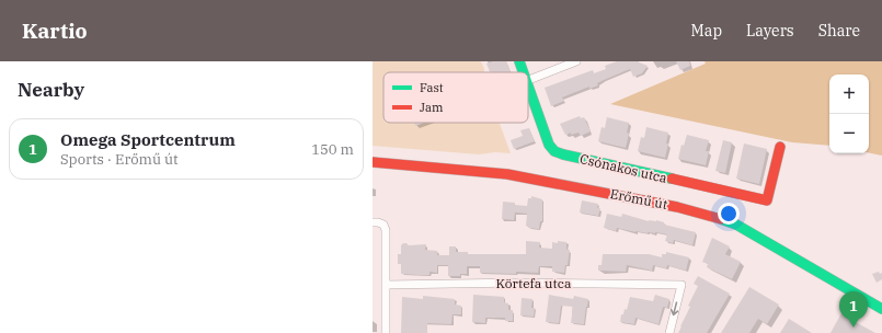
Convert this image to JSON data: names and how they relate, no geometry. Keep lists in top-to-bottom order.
{
  "streets": {
    "street": ["Csónakos utca", "Erőmű út", "Körtefa utca"]
  },
  "one_way": ["Körtefa utca"],
  "legend": ["Fast", "Jam"],
  "page": {
    "header": "Kartio",
    "nav": ["Map", "Layers", "Share"],
    "heading": "Nearby",
    "map_buttons": ["+", "−"],
    "list": [
      {
        "mark": "1",
        "name": "Omega Sportcentrum",
        "note": "Sports · Erőmű út",
        "value": "150 m"
      }
    ],
    "pins": "1"
  }
}
